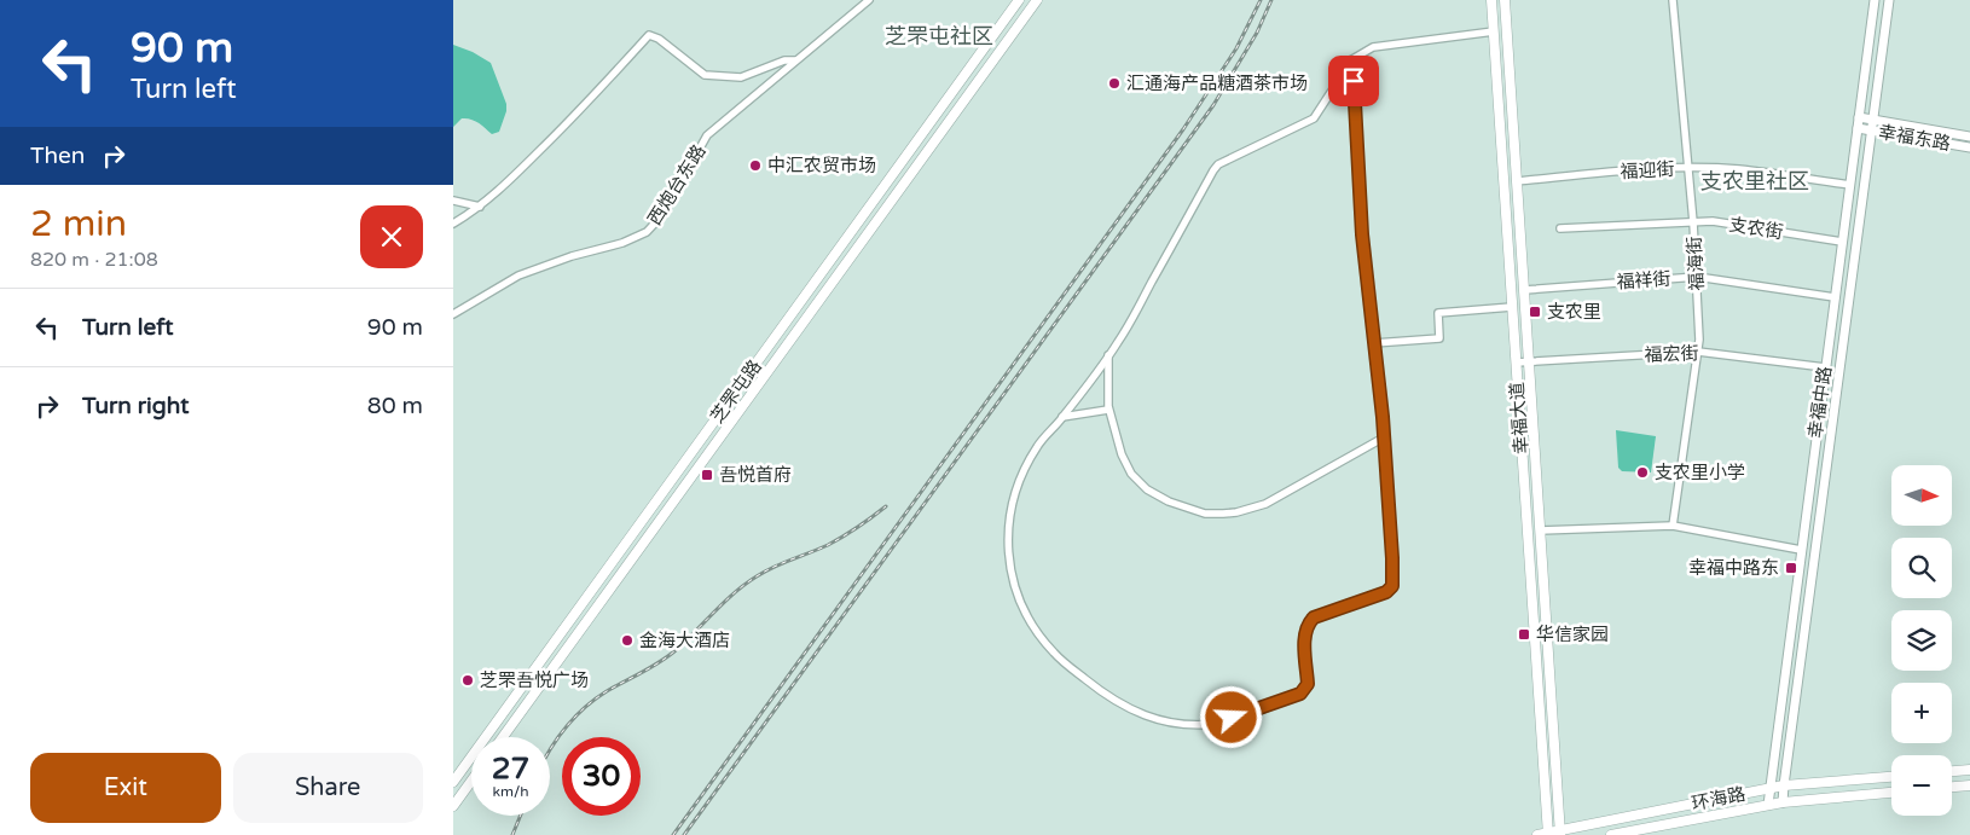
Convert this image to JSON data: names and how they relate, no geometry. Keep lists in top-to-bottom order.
{
  "streets": {
    "main road": ["芝罘屯路", "幸福大道", "环海路"],
    "street": [
      "幸福东路",
      "福迎街",
      "西炮台东路",
      "支农街",
      "福海街",
      "福祥街",
      "福宏街",
      "幸福中路"
    ]
  },
  "crossings": [
    ["幸福东路", "幸福中路"],
    ["福迎街", "福海街"],
    ["福迎街", "幸福中路"],
    ["福迎街", "幸福大道"],
    ["支农街", "福海街"],
    ["支农街", "幸福中路"],
    ["福海街", "福祥街"],
    ["福海街", "福宏街"],
    ["福祥街", "幸福中路"],
    ["福祥街", "幸福大道"],
    ["福宏街", "幸福中路"],
    ["福宏街", "幸福大道"],
    ["幸福中路", "环海路"],
    ["幸福大道", "环海路"]
  ],
  "districts": ["芝罘屯社区", "支农里社区"],
  "places": {
    "other": [
      "汇通海产品糖酒茶市场",
      "中汇农贸市场",
      "支农里小学",
      "金海大酒店",
      "芝罘吾悦广场"
    ],
    "transit": [
      "支农里",
      "吾悦首府",
      "幸福中路东",
      "华信家园"
    ]
  },
  "north": "right",
  "page": {
    "turn": ["90 m", "Turn left"],
    "then": "Then",
    "heading": ["2 min", "820 m · 21:08"],
    "list": [
      {
        "name": "Turn left",
        "value": "90 m"
      },
      {
        "name": "Turn right",
        "value": "80 m"
      }
    ],
    "map_buttons": ["+", "−"],
    "speed": "27 km/h",
    "limit": "30",
    "buttons": ["Exit", "Share"]
  }
}
